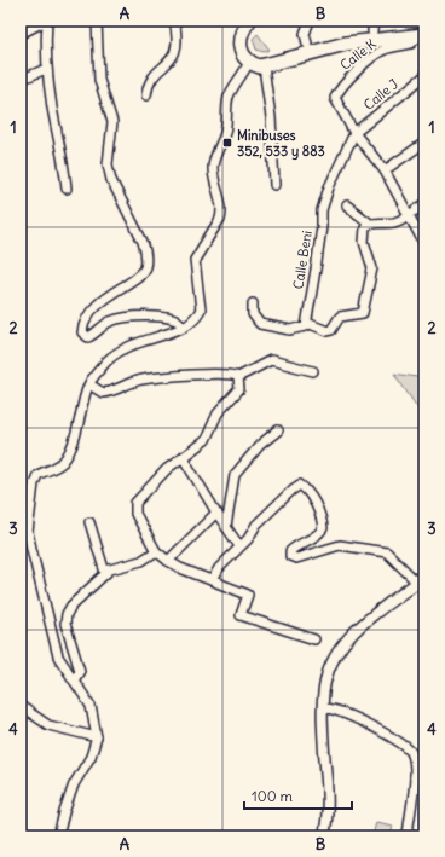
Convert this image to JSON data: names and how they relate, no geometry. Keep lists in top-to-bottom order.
{
  "streets": {
    "street": ["Calle K", "Calle J", "Calle Beni"]
  },
  "crossings": [
    ["Calle K", "Calle J"],
    ["Calle K", "Calle Beni"],
    ["Calle J", "Calle Beni"]
  ],
  "places": {
    "transit": ["Minibuses 352, 533 y 883"]
  },
  "scale_bar": "100 m",
  "grid": {
    "columns": ["A", "B"],
    "rows": [
      "1",
      "2",
      "3",
      "4"
    ]
  }
}
